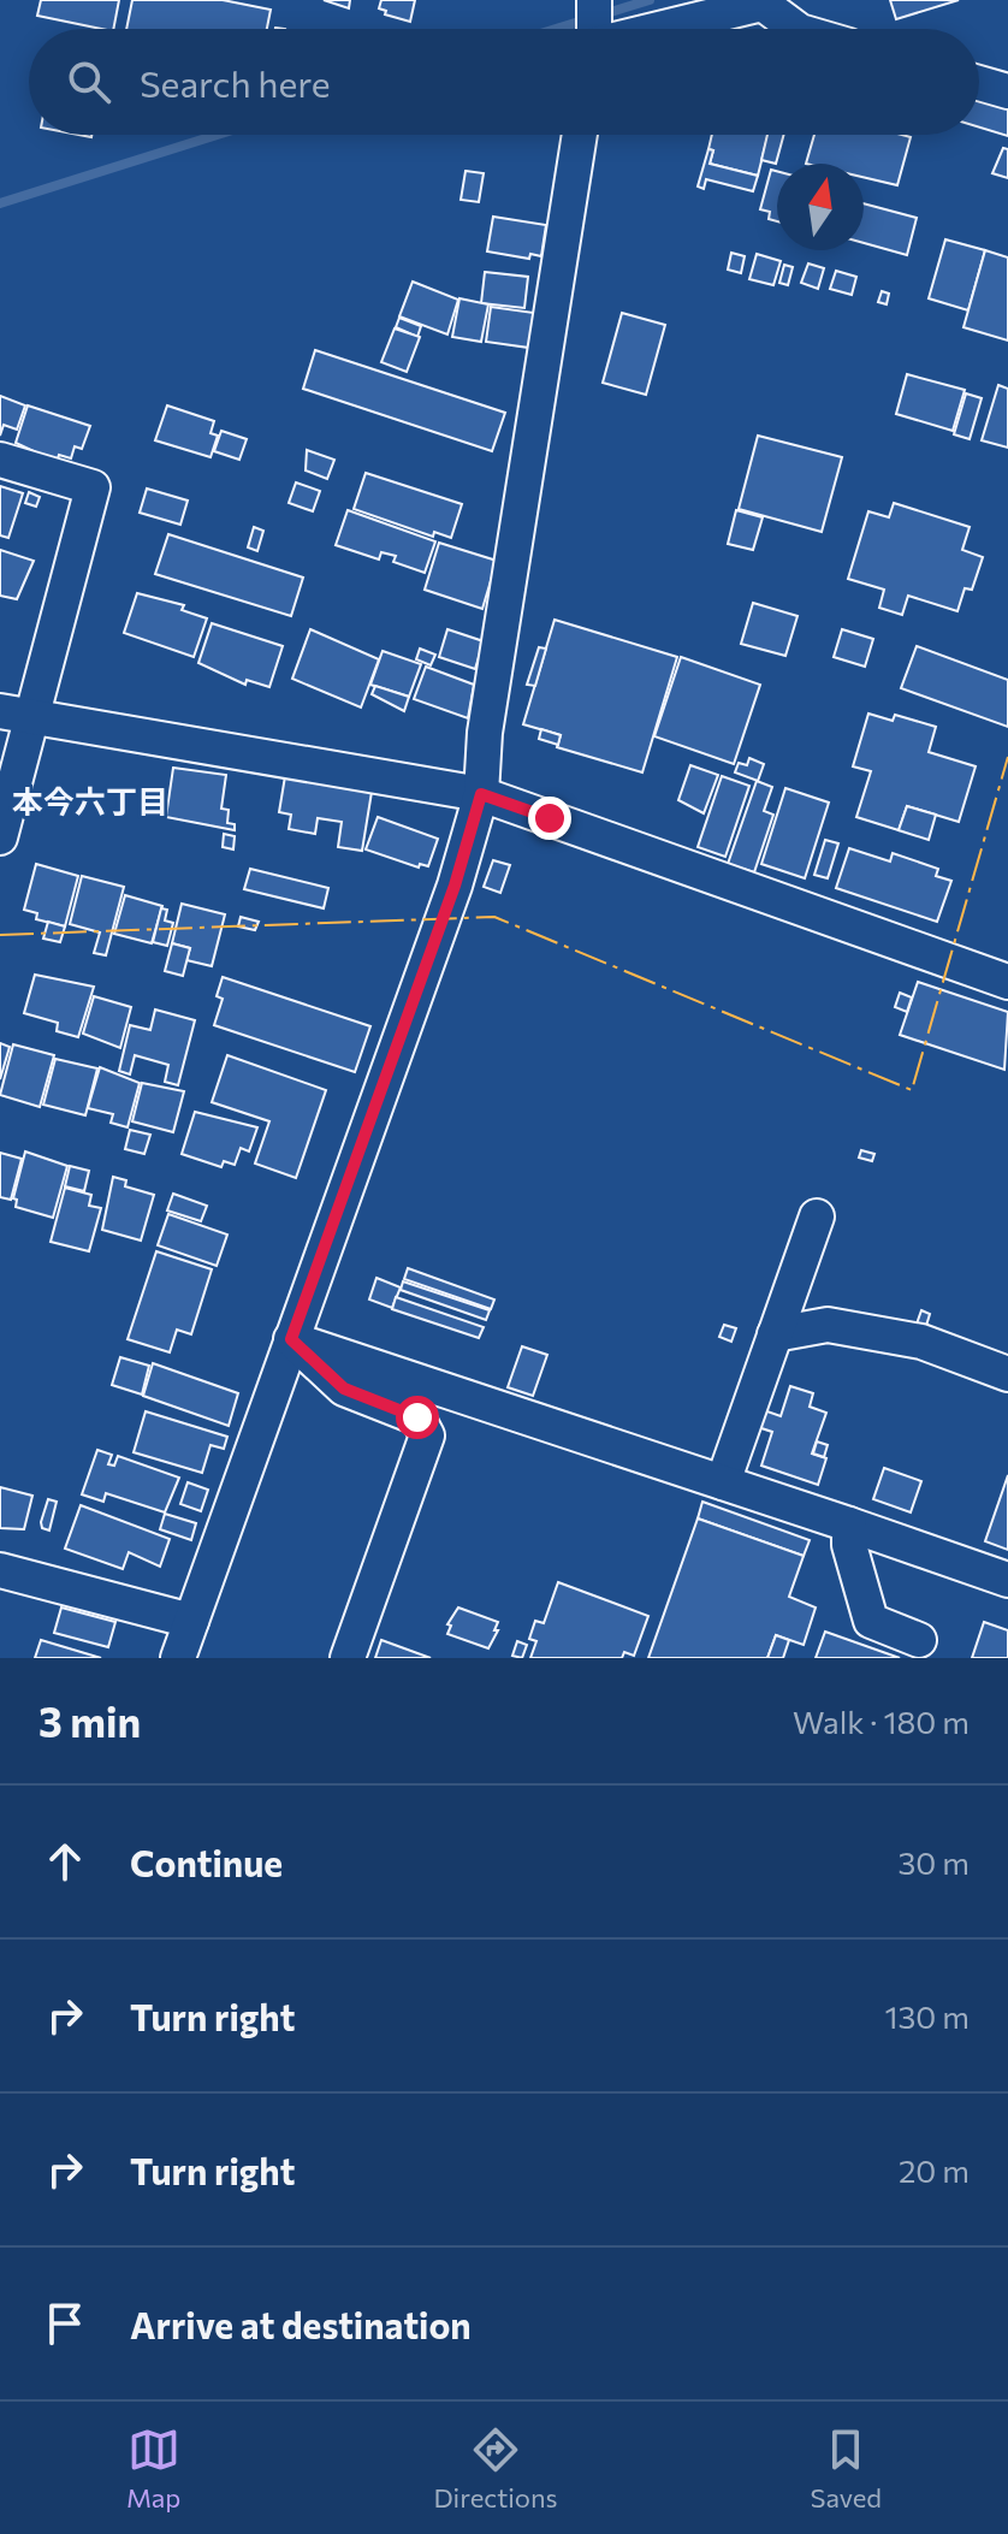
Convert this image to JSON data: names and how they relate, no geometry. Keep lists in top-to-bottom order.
{
  "districts": ["本今六丁目"],
  "north": "top",
  "page": {
    "search": "Search here",
    "heading": ["3 min", "Walk · 180 m"],
    "list": [
      ["Continue", "30 m"],
      ["Turn right", "130 m"],
      ["Turn right", "20 m"],
      "Arrive at destination"
    ],
    "nav": ["Map", "Directions", "Saved"]
  }
}
